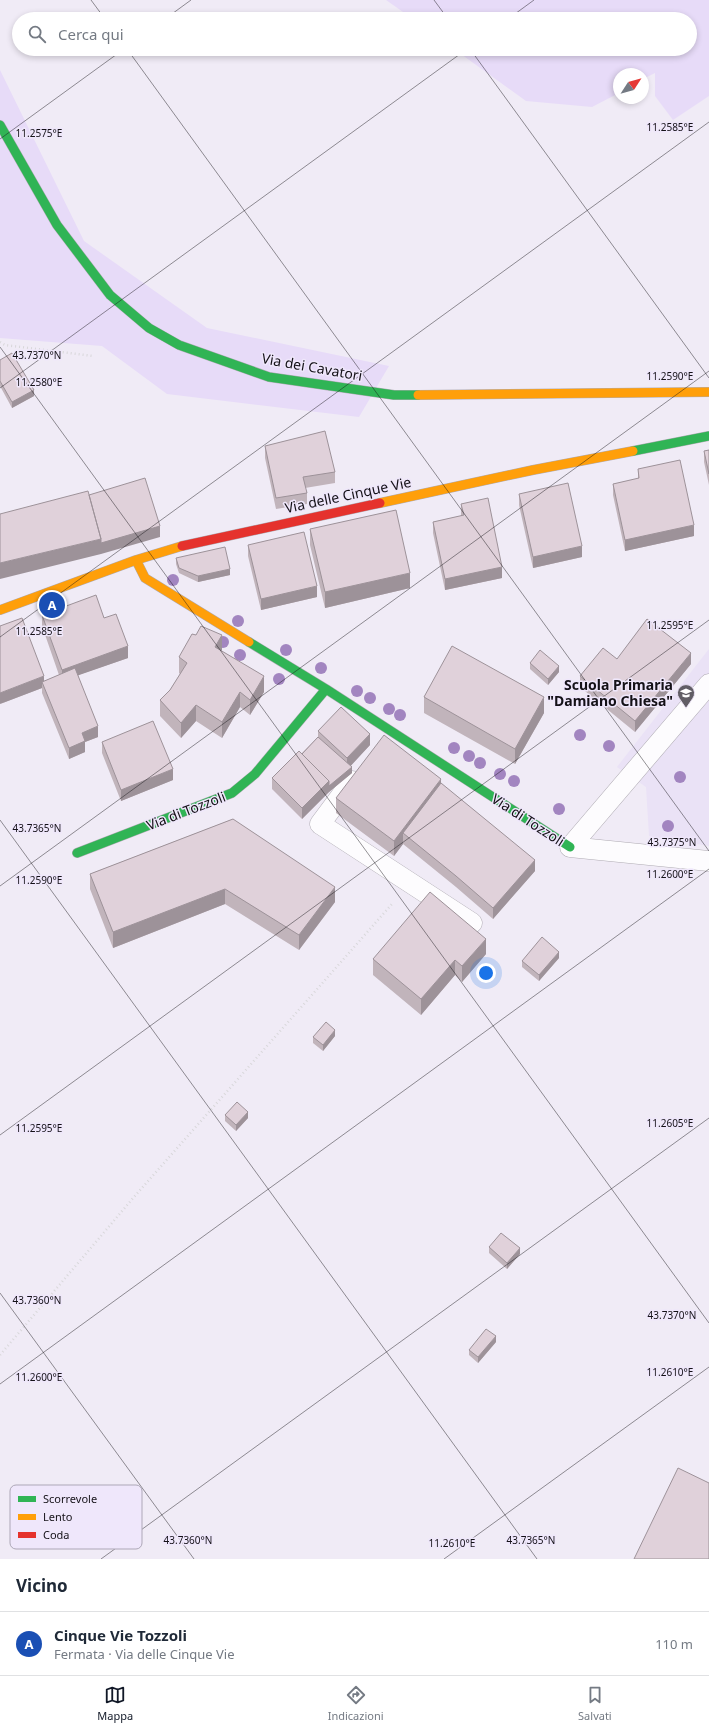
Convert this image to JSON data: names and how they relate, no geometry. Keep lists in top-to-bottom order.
{
  "streets": {
    "street": ["Via dei Cavatori", "Via delle Cinque Vie", "Via di Tozzoli"]
  },
  "crossings": [
    ["Via delle Cinque Vie", "Via di Tozzoli"]
  ],
  "places": {
    "school or university": ["Scuola Primaria \"Damiano Chiesa\""]
  },
  "legend": ["Scorrevole", "Lento", "Coda"],
  "north": "top right",
  "page": {
    "search": "Cerca qui",
    "pins": "A",
    "heading": "Vicino",
    "list": [
      {
        "mark": "A",
        "name": "Cinque Vie Tozzoli",
        "note": "Fermata · Via delle Cinque Vie",
        "value": "110 m"
      }
    ],
    "nav": ["Mappa", "Indicazioni", "Salvati"]
  },
  "coordinates": [
    "11.2585°E",
    "11.2575°E",
    "43.7370°N",
    "11.2590°E",
    "11.2580°E",
    "11.2595°E",
    "43.7365°N",
    "43.7375°N",
    "11.2600°E",
    "11.2605°E",
    "43.7360°N",
    "11.2610°E"
  ]
}
